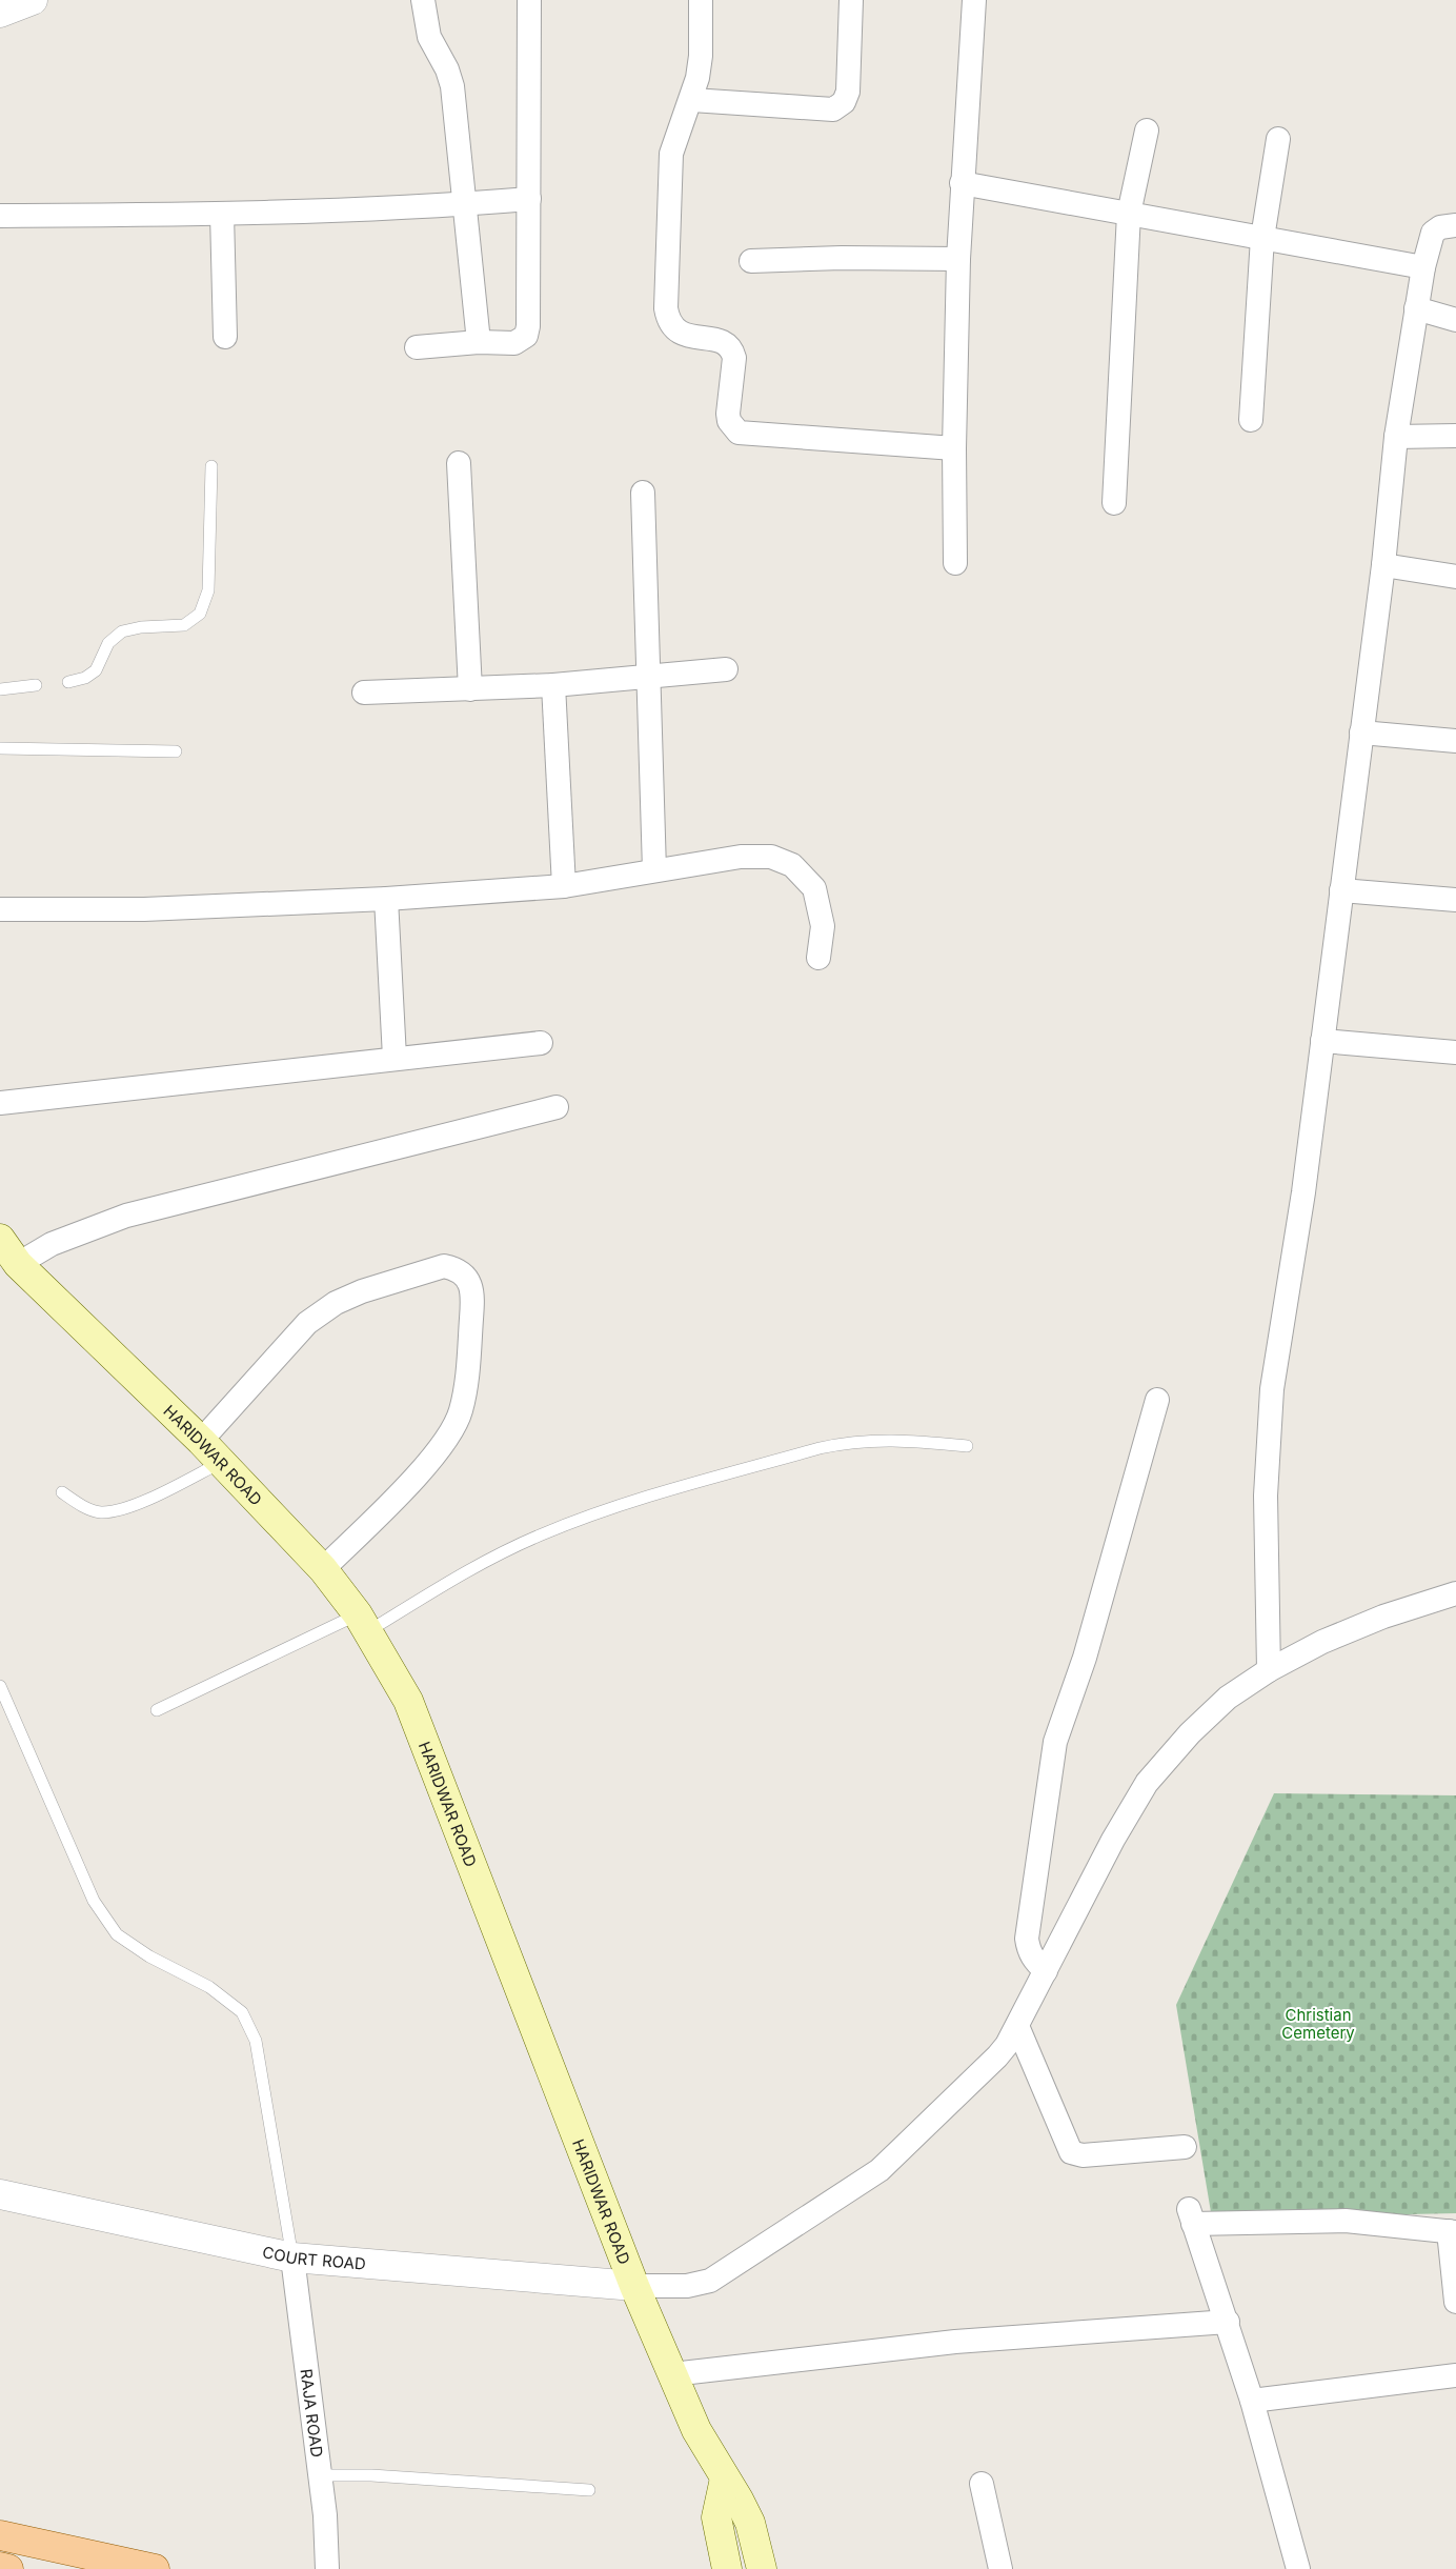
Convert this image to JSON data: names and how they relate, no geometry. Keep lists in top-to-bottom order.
{
  "streets": {
    "main road": ["HARIDWAR ROAD"],
    "street": ["COURT ROAD", "RAJA ROAD"]
  },
  "crossings": [
    ["HARIDWAR ROAD", "COURT ROAD"],
    ["COURT ROAD", "RAJA ROAD"]
  ],
  "parks": ["Christian Cemetery"]
}
